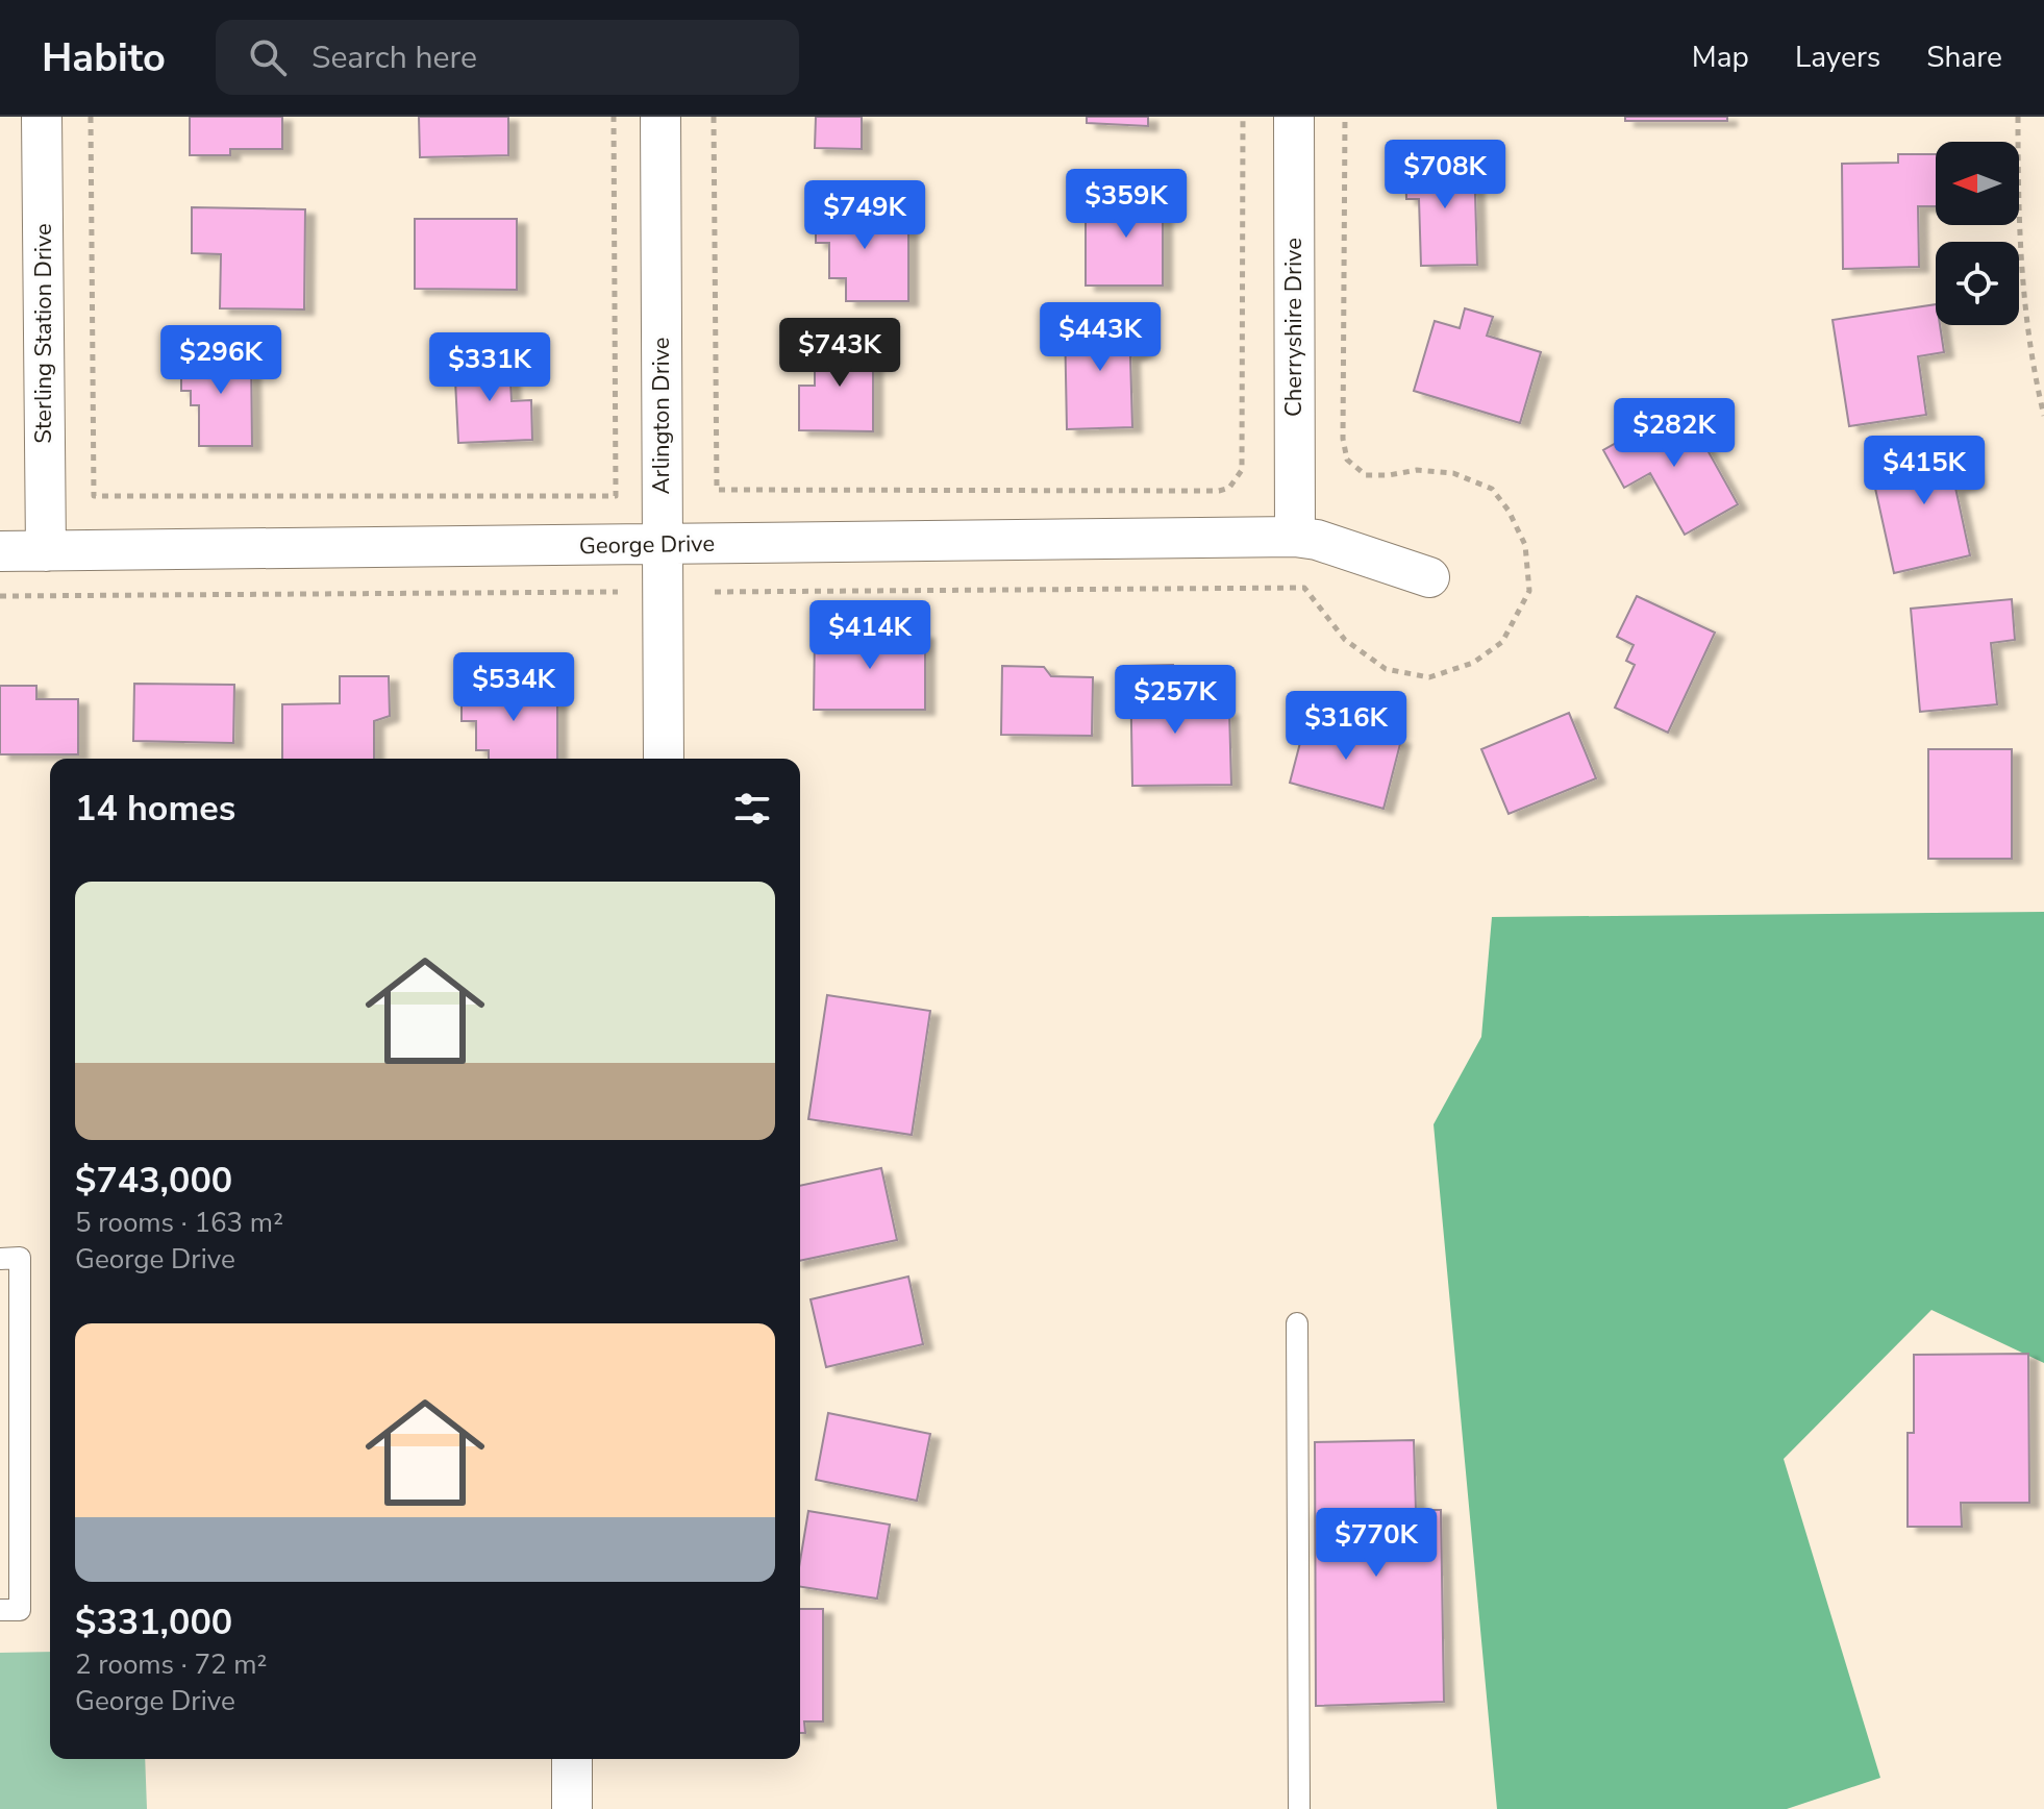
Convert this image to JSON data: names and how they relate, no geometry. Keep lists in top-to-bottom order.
{
  "streets": {
    "street": [
      "Cherryshire Drive",
      "Sterling Station Drive",
      "Arlington Drive",
      "George Drive"
    ]
  },
  "crossings": [
    ["Cherryshire Drive", "George Drive"],
    ["Sterling Station Drive", "George Drive"],
    ["Arlington Drive", "George Drive"]
  ],
  "north": "left",
  "page": {
    "header": "Habito",
    "search": "Search here",
    "nav": ["Map", "Layers", "Share"],
    "price": [
      "$708K",
      "$359K",
      "$749K",
      "$443K",
      "$743K",
      "$296K",
      "$331K",
      "$282K",
      "$415K",
      "$414K",
      "$534K",
      "$257K",
      "$316K",
      "$770K"
    ],
    "heading": "14 homes",
    "list": [
      {
        "name": "$743,000",
        "note": "5 rooms · 163 m² · George Drive"
      },
      {
        "name": "$331,000",
        "note": "2 rooms · 72 m² · George Drive"
      }
    ]
  }
}
